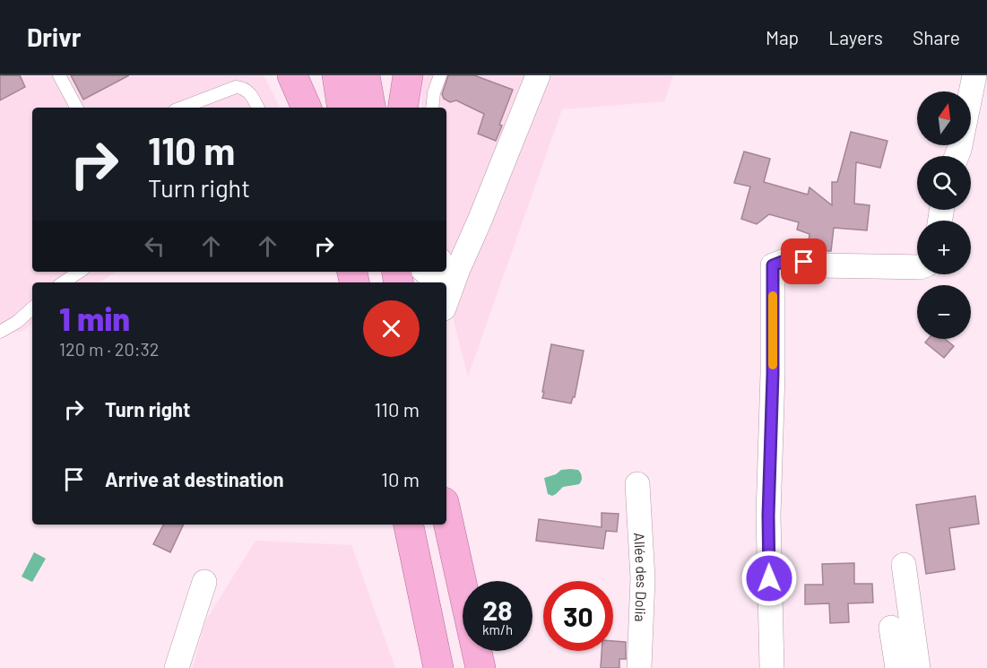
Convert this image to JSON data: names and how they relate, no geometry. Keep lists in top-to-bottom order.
{
  "streets": {
    "street": ["Allée des Dolia"]
  },
  "north": "top",
  "page": {
    "header": "Drivr",
    "nav": ["Map", "Layers", "Share"],
    "map_buttons": ["+", "−"],
    "turn": ["110 m", "Turn right"],
    "heading": ["1 min", "120 m · 20:32"],
    "list": [
      {
        "name": "Turn right",
        "value": "110 m"
      },
      {
        "name": "Arrive at destination",
        "value": "10 m"
      }
    ],
    "speed": "28 km/h",
    "limit": "30"
  }
}
